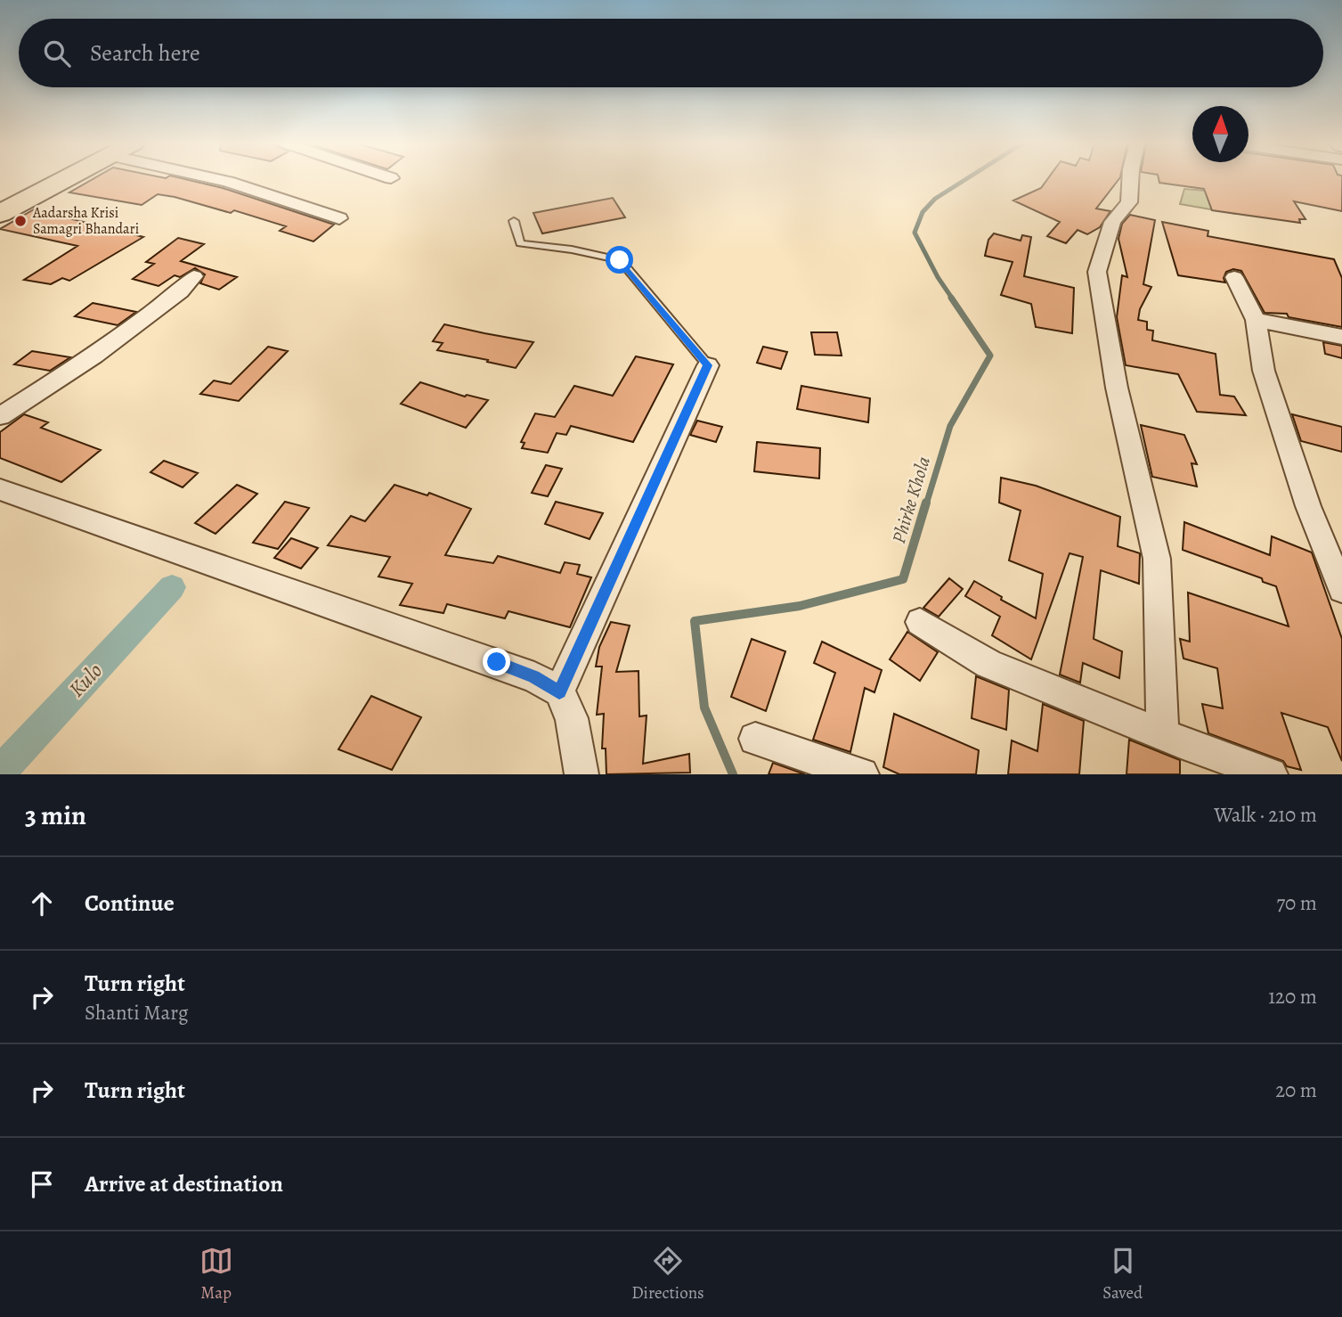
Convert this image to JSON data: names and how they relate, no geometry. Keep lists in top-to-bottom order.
{
  "water": ["Phirke Khola", "Kulo"],
  "places": ["Aadarsha Krisi Samagri Bhandari"],
  "north": "top",
  "page": {
    "search": "Search here",
    "heading": ["3 min", "Walk · 210 m"],
    "list": [
      ["Continue", "70 m"],
      ["Turn right", "Shanti Marg", "120 m"],
      ["Turn right", "20 m"],
      "Arrive at destination"
    ],
    "nav": ["Map", "Directions", "Saved"]
  }
}
